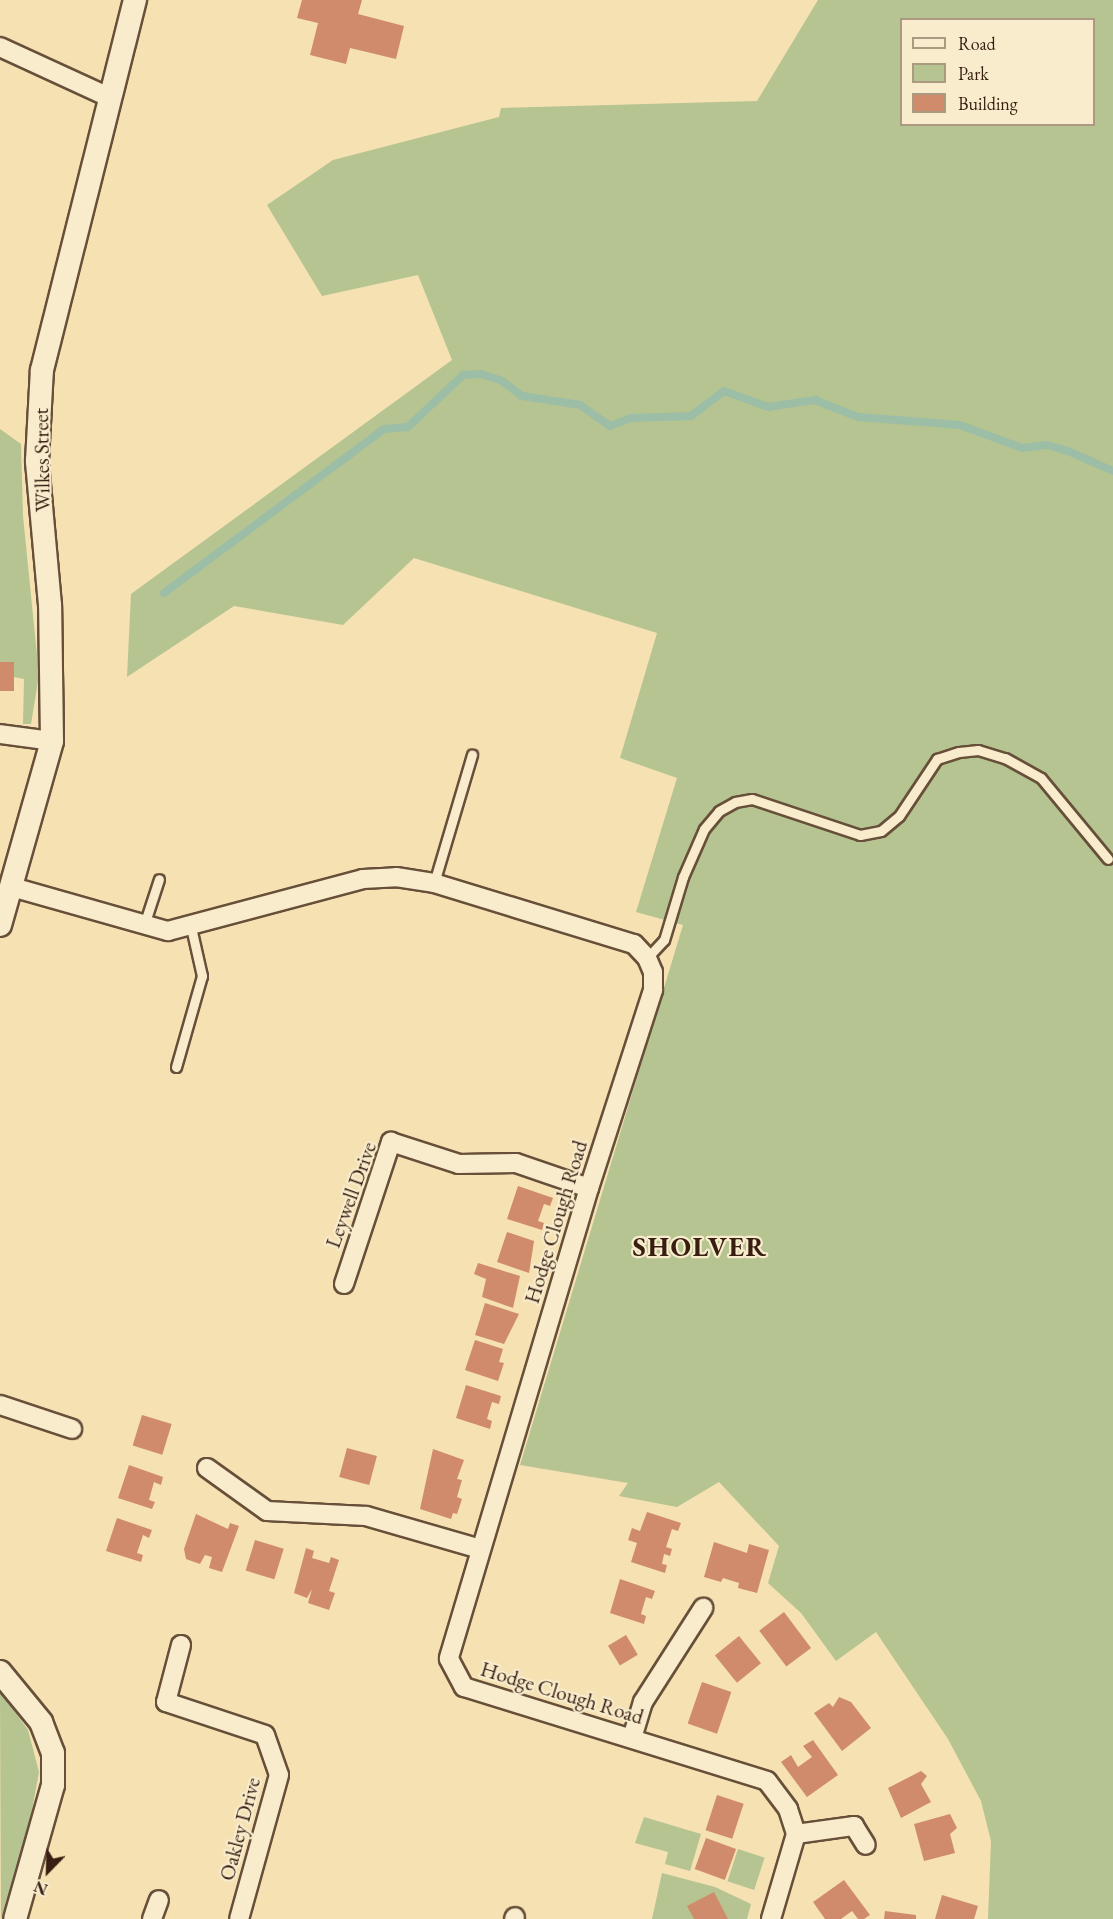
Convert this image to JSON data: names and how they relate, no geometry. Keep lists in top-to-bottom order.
{
  "streets": {
    "street": [
      "Wilkes Street",
      "Leywell Drive",
      "Hodge Clough Road",
      "Oakley Drive"
    ]
  },
  "crossings": [
    ["Leywell Drive", "Hodge Clough Road"]
  ],
  "districts": ["SHOLVER"],
  "legend": ["Road", "Park", "Building"],
  "north": "bottom left"
}
